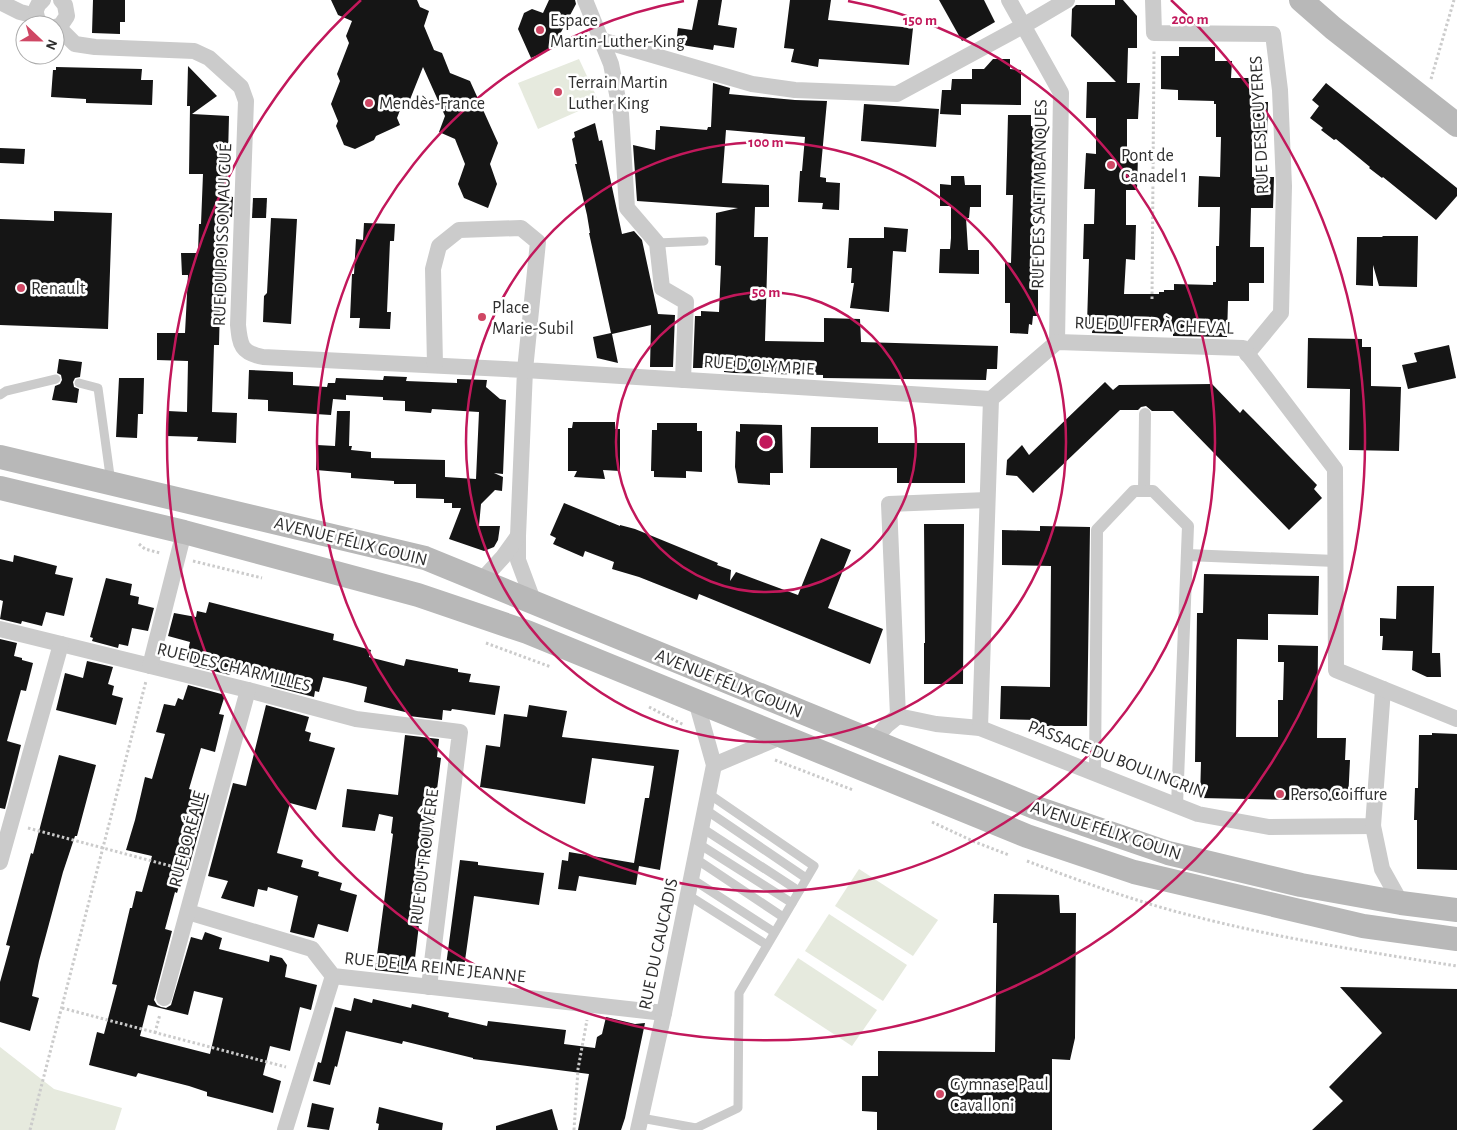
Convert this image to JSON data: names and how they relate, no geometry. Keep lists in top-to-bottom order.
{
  "streets": {
    "main road": ["AVENUE FÉLIX GOUIN"],
    "street": [
      "RUE DES ECUYERES",
      "RUE DES SALTIMBANQUES",
      "RUE DU POISSON AU GUÉ",
      "RUE DU FER À CHEVAL",
      "RUE D'OLYMPIE",
      "RUE DES CHARMILLES",
      "PASSAGE DU BOULINGRIN",
      "RUE BORÉALE",
      "RUE DU TROUVÈRE",
      "RUE DU CAUCADIS",
      "RUE DE LA REINE JEANNE"
    ]
  },
  "crossings": [
    ["RUE DES ECUYERES", "RUE DU FER À CHEVAL"],
    ["RUE DES SALTIMBANQUES", "RUE DU FER À CHEVAL"],
    ["RUE DU POISSON AU GUÉ", "RUE D'OLYMPIE"],
    ["RUE DU FER À CHEVAL", "RUE D'OLYMPIE"],
    ["AVENUE FÉLIX GOUIN", "RUE DU CAUCADIS"],
    ["RUE DES CHARMILLES", "RUE BORÉALE"],
    ["RUE DES CHARMILLES", "RUE DU TROUVÈRE"],
    ["RUE BORÉALE", "RUE DE LA REINE JEANNE"],
    ["RUE DU TROUVÈRE", "RUE DE LA REINE JEANNE"],
    ["RUE DU CAUCADIS", "RUE DE LA REINE JEANNE"]
  ],
  "places": [
    "Espace Martin-Luther-King",
    "Terrain Martin Luther King",
    "Mendès-France",
    "Pont de Canadel 1",
    "Renault",
    "Place Marie-Subil",
    "Perso Coiffure",
    "Gymnase Paul Cavalloni"
  ],
  "north": "right",
  "rings": [
    "200 m",
    "150 m",
    "100 m",
    "50 m"
  ]
}
